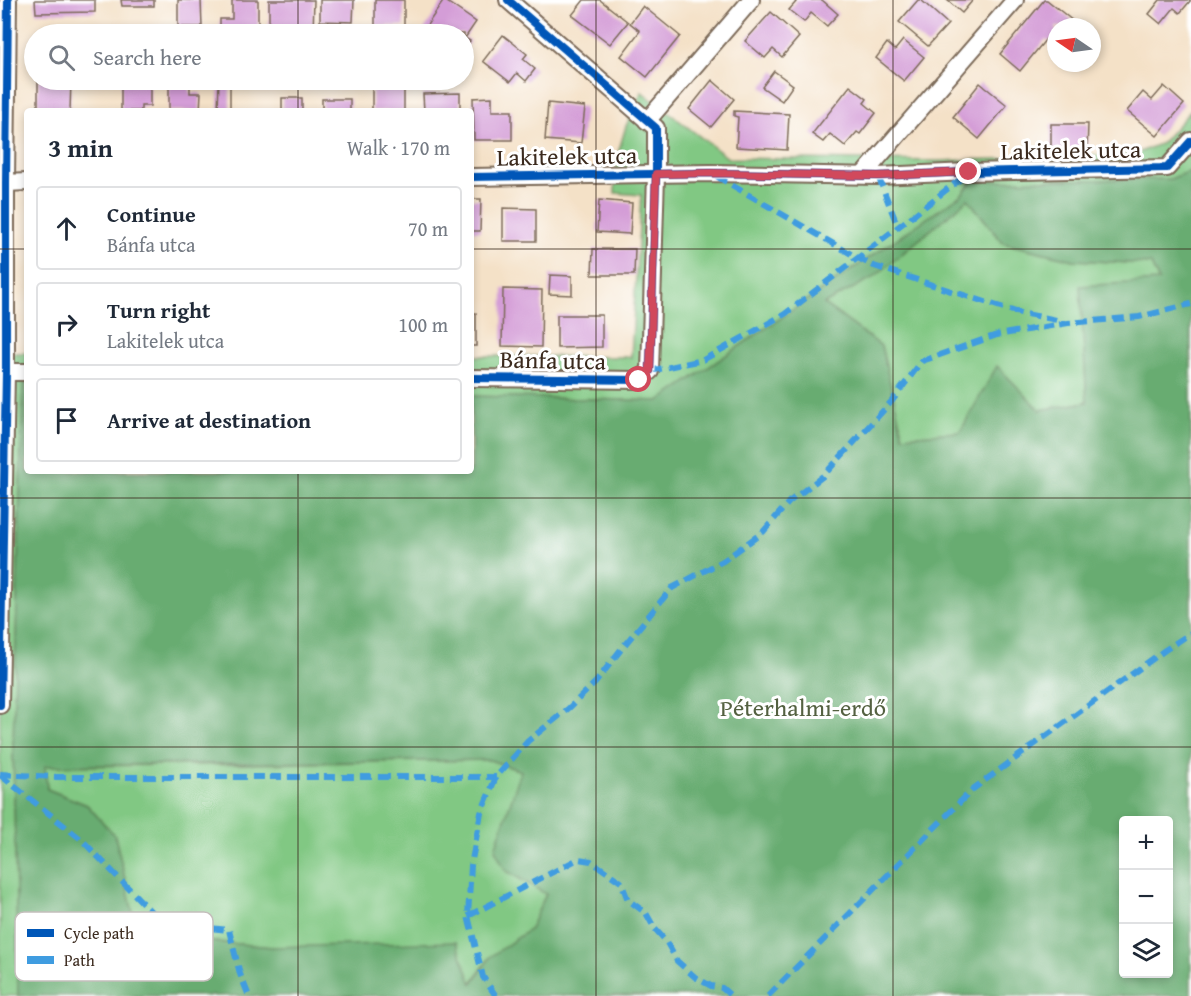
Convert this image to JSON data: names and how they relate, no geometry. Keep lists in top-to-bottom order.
{
  "streets": {
    "street": ["Lakitelek utca", "Bánfa utca"]
  },
  "crossings": [
    ["Lakitelek utca", "Bánfa utca"]
  ],
  "parks": ["Péterhalmi-erdő"],
  "legend": ["Cycle path", "Path"],
  "north": "left",
  "page": {
    "search": "Search here",
    "heading": ["3 min", "Walk · 170 m"],
    "list": [
      ["Continue", "Bánfa utca", "70 m"],
      ["Turn right", "Lakitelek utca", "100 m"],
      "Arrive at destination"
    ],
    "map_buttons": ["+", "−"]
  }
}
